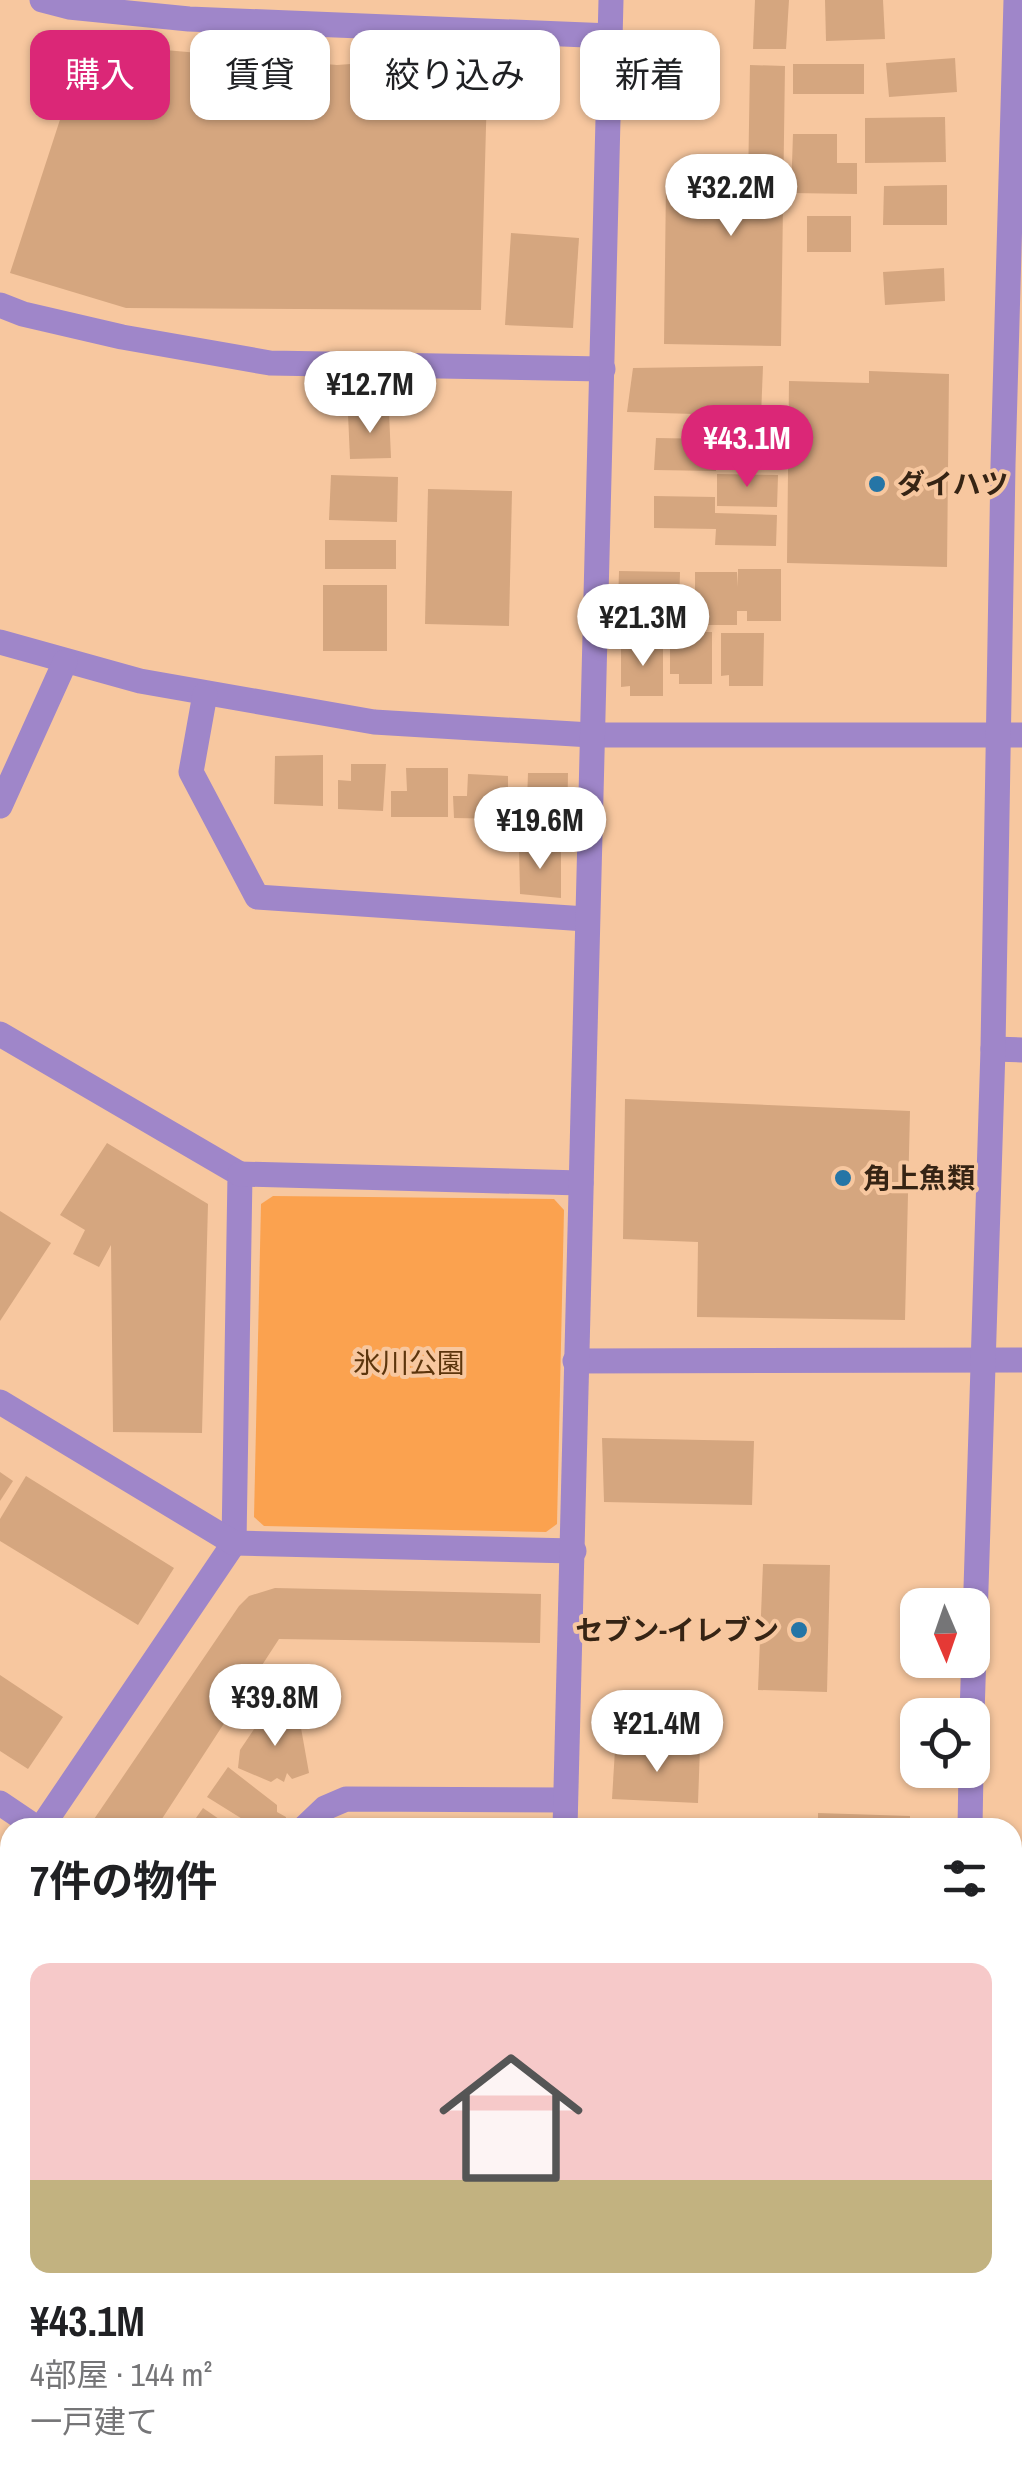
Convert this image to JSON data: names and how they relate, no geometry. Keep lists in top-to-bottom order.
{
  "parks": ["氷川公園"],
  "places": ["ダイハツ", "角上魚類", "セブン-イレブン"],
  "north": "bottom",
  "page": {
    "chip": [
      "購入",
      "賃貸",
      "絞り込み",
      "新着"
    ],
    "price": [
      "¥32.2M",
      "¥12.7M",
      "¥43.1M",
      "¥21.3M",
      "¥19.6M",
      "¥39.8M",
      "¥21.4M"
    ],
    "heading": "7件の物件",
    "list": [
      {
        "name": "¥43.1M",
        "note": "4部屋 · 144 m² · 一戸建て"
      }
    ]
  }
}
